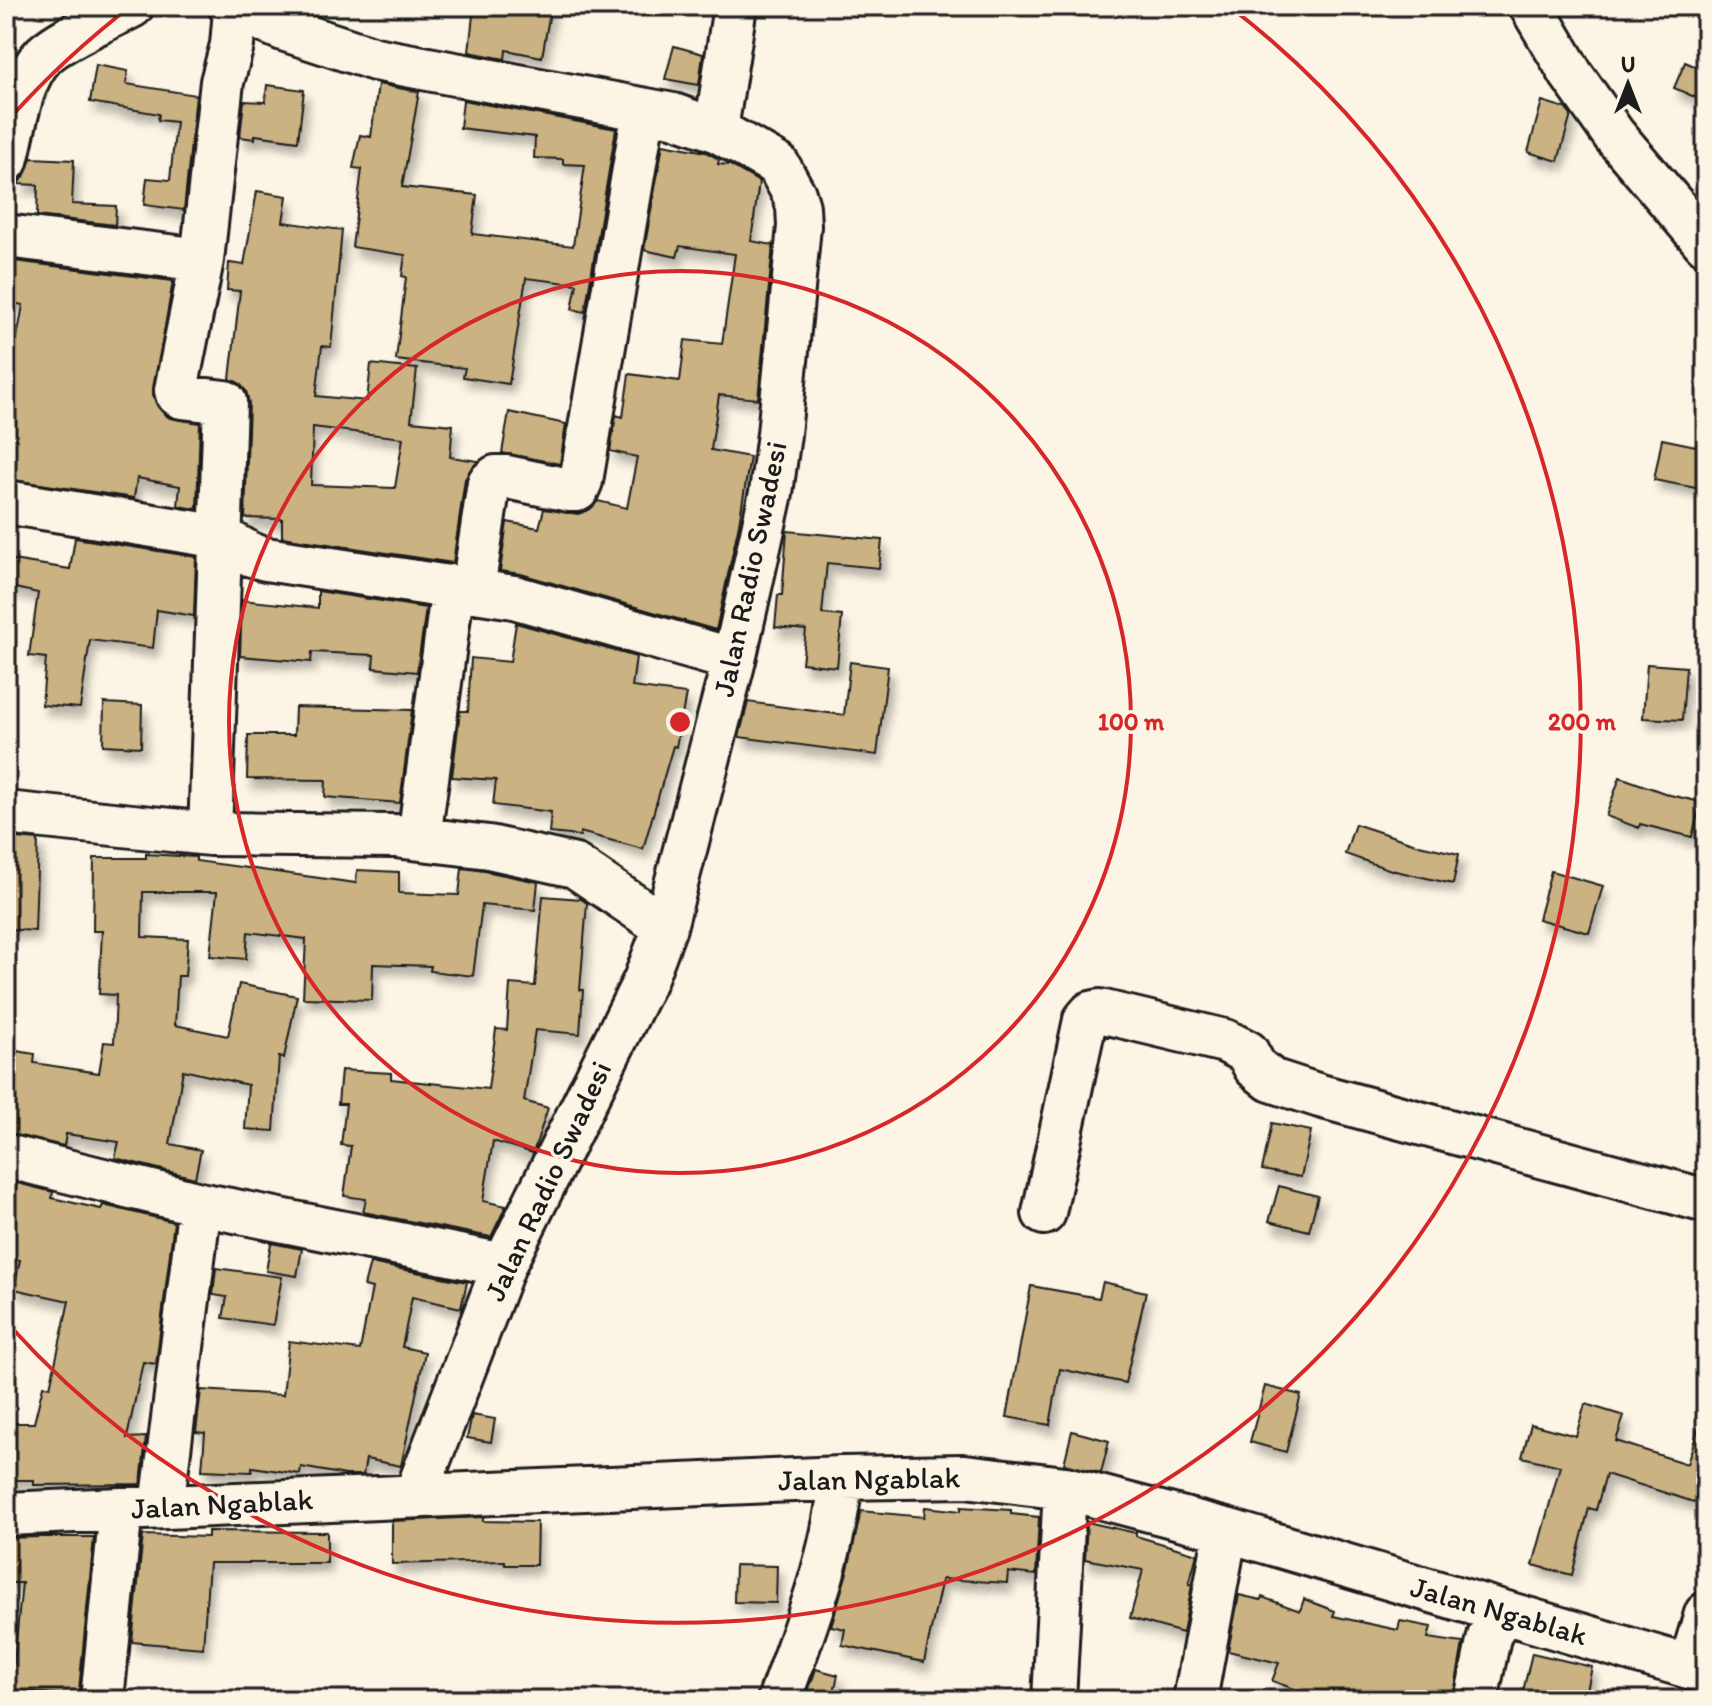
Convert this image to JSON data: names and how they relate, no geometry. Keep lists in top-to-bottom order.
{
  "streets": {
    "street": ["Jalan Radio Swadesi", "Jalan Ngablak"]
  },
  "crossings": [
    ["Jalan Radio Swadesi", "Jalan Ngablak"]
  ],
  "north": "top",
  "rings": ["100 m", "200 m"]
}
